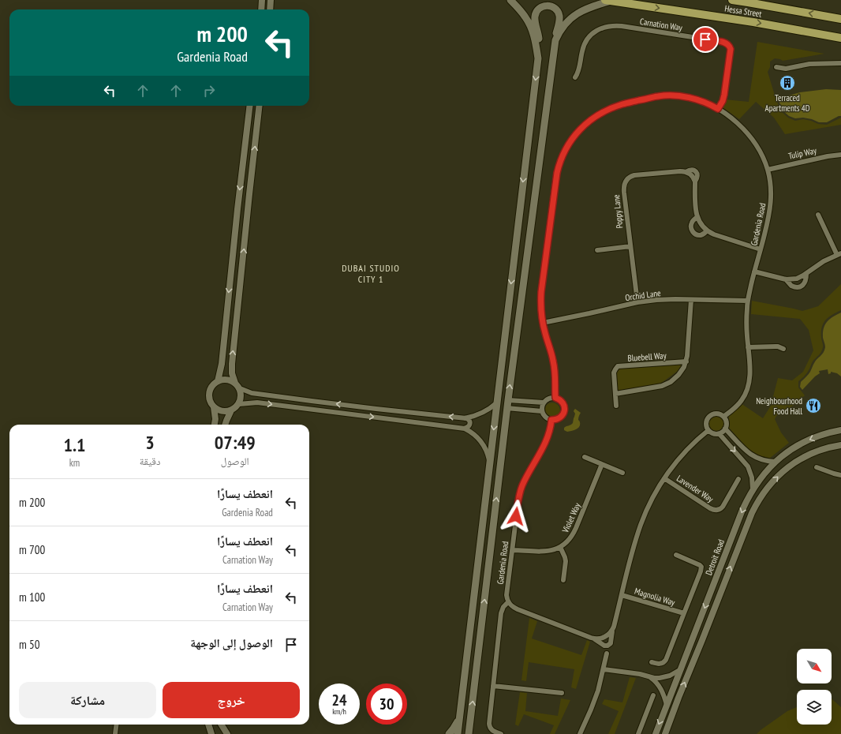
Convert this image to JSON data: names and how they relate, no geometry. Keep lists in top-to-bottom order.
{
  "streets": {
    "main road": ["Hessa Street"],
    "street": [
      "Carnation Way",
      "Tulip Way",
      "Poppy Lane",
      "Gardenia Road",
      "Orchid Lane",
      "Bluebell Way",
      "Lavender Way",
      "Violet Way",
      "Detroit Road",
      "Magnolia Way"
    ]
  },
  "crossings": [
    ["Carnation Way", "Gardenia Road"],
    ["Tulip Way", "Gardenia Road"],
    ["Poppy Lane", "Orchid Lane"],
    ["Gardenia Road", "Orchid Lane"],
    ["Gardenia Road", "Violet Way"]
  ],
  "districts": ["DUBAI STUDIO CITY 1"],
  "places": {
    "building": ["Terraced Apartments 4D"],
    "restaurant": ["Neighbourhood Food Hall"]
  },
  "north": "bottom right",
  "page": {
    "turn": ["200 m", "Gardenia Road"],
    "eta": [
      "07:49",
      "الوصول",
      "3",
      "دقيقة",
      "1.1",
      "km"
    ],
    "list": [
      {
        "name": "انعطف يسارًا",
        "note": "Gardenia Road",
        "value": "200 m"
      },
      {
        "name": "انعطف يسارًا",
        "note": "Carnation Way",
        "value": "700 m"
      },
      {
        "name": "انعطف يسارًا",
        "note": "Carnation Way",
        "value": "100 m"
      },
      {
        "name": "الوصول إلى الوجهة",
        "value": "50 m"
      }
    ],
    "buttons": ["خروج", "مشاركة"],
    "speed": "24 km/h",
    "limit": "30"
  }
}
